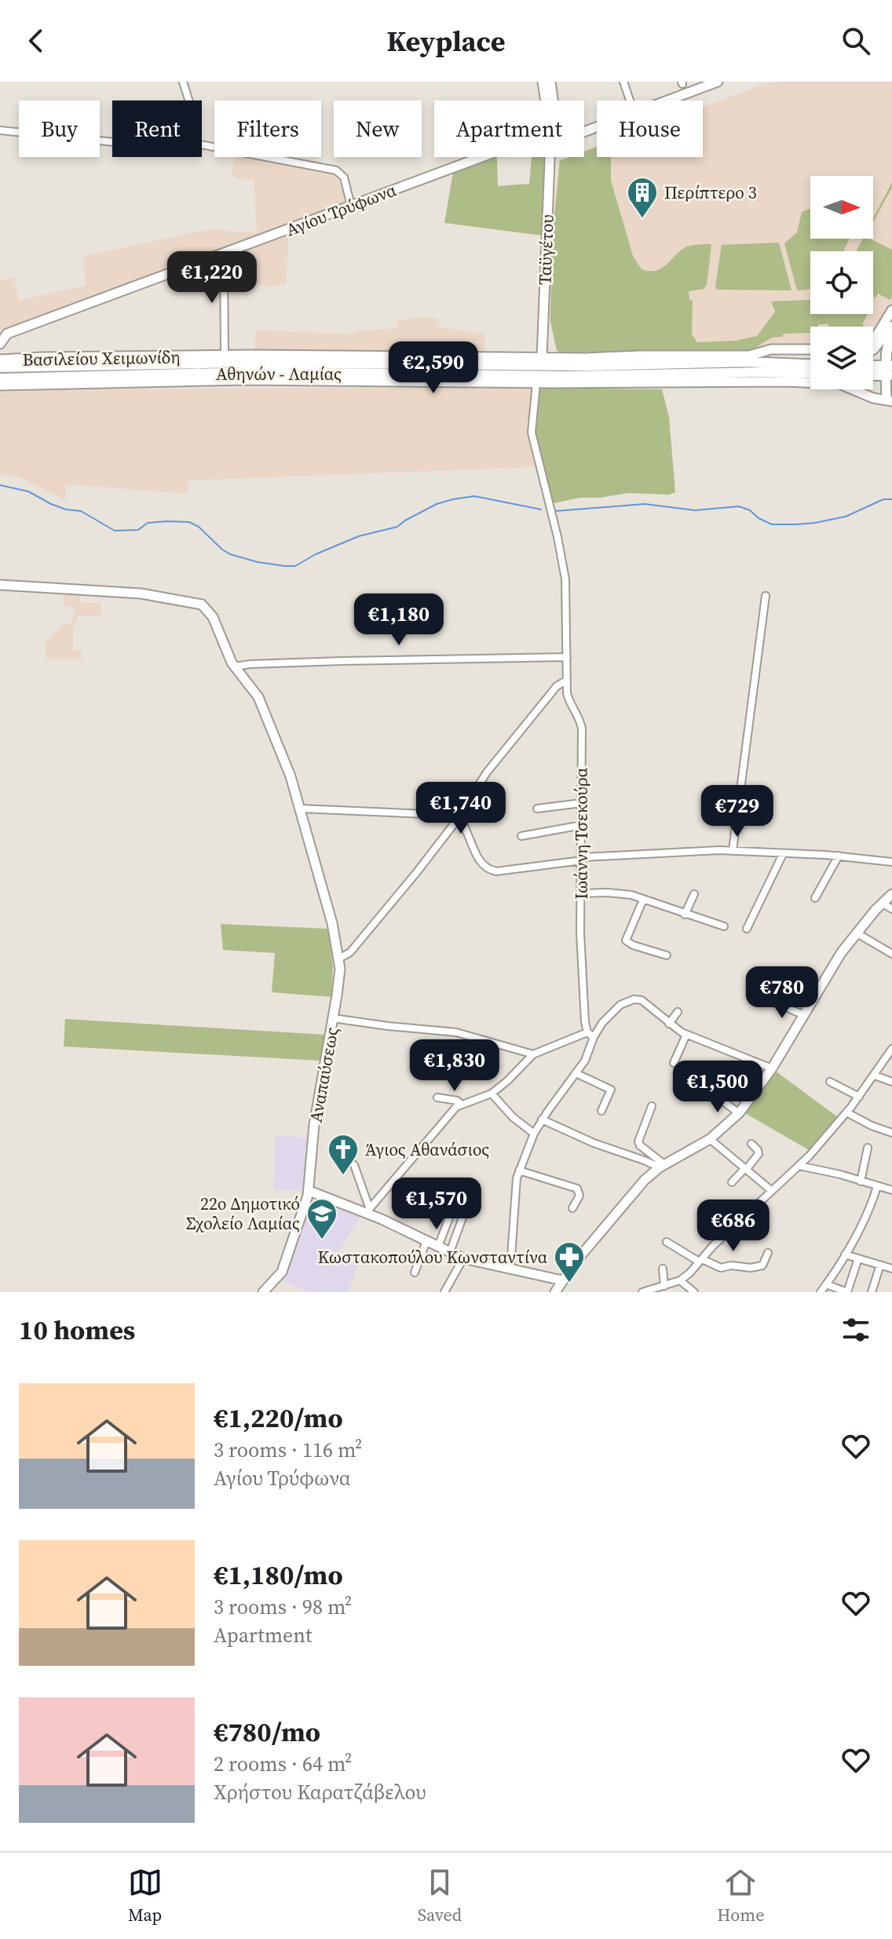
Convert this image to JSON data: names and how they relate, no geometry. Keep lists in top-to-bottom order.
{
  "streets": {
    "main road": ["Αθηνών - Λαμίας"],
    "street": [
      "Αγίου Τρύφωνα",
      "Ταϋγέτου",
      "Βασιλείου Χειμωνίδη",
      "Ιωάννη Τσεκούρα",
      "Αναπαύσεως"
    ]
  },
  "crossings": [
    ["Ταϋγέτου", "Βασιλείου Χειμωνίδη"]
  ],
  "places": {
    "building": ["Περίπτερο 3"],
    "church": ["Άγιος Αθανάσιος"],
    "school or university": ["22ο Δημοτικό Σχολείο Λαμίας"],
    "pharmacy": ["Κωστακοπούλου Κωνσταντίνα"]
  },
  "north": "right",
  "page": {
    "header": "Keyplace",
    "chip": [
      "Buy",
      "Rent",
      "Filters",
      "New",
      "Apartment",
      "House"
    ],
    "price": [
      "€1,220",
      "€2,590",
      "€1,180",
      "€1,740",
      "€729",
      "€780",
      "€1,830",
      "€1,500",
      "€1,570",
      "€686"
    ],
    "heading": "10 homes",
    "list": [
      {
        "name": "€1,220/mo",
        "note": "3 rooms · 116 m² · Αγίου Τρύφωνα"
      },
      {
        "name": "€1,180/mo",
        "note": "3 rooms · 98 m² · Apartment"
      },
      {
        "name": "€780/mo",
        "note": "2 rooms · 64 m² · Χρήστου Καρατζάβελου"
      }
    ],
    "tabs": ["Map", "Saved", "Home"]
  }
}
